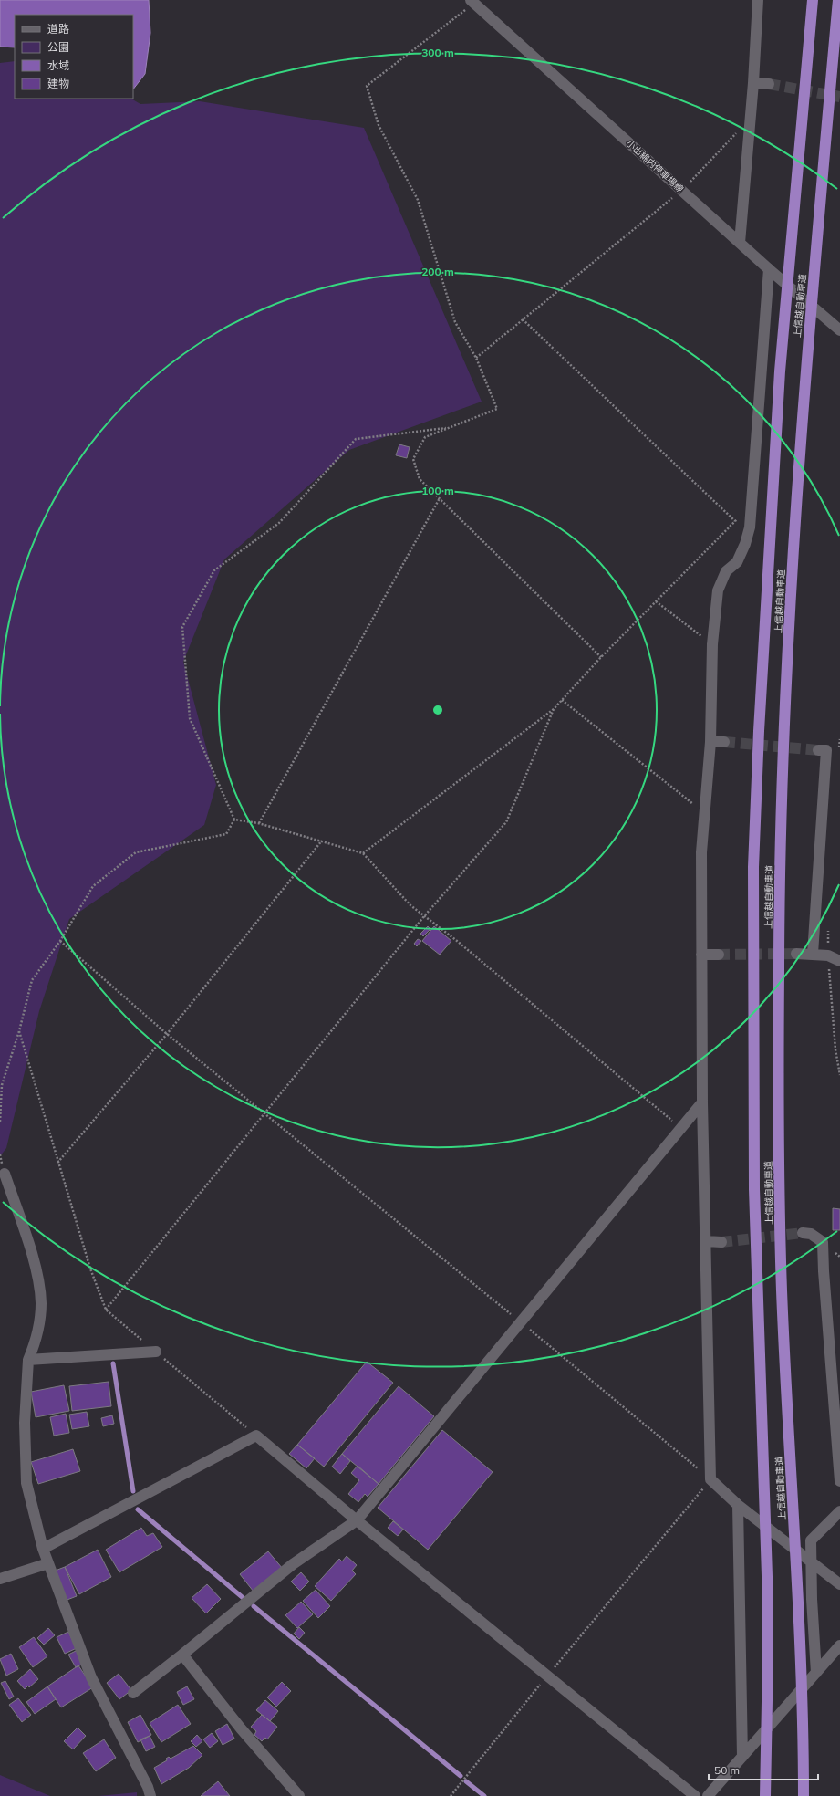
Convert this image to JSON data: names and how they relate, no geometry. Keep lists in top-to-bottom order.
{
  "streets": {
    "highway": ["上信越自動車道"],
    "street": ["小出綿内停車場線"]
  },
  "legend": [
    "道路",
    "公園",
    "水域",
    "建物"
  ],
  "scale_bar": "50 m",
  "rings": ["300 m", "200 m", "100 m"]
}
